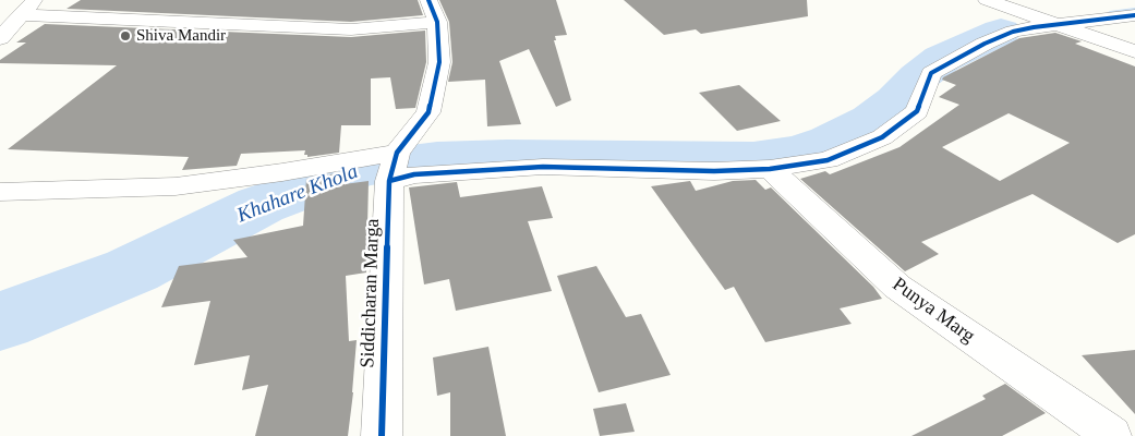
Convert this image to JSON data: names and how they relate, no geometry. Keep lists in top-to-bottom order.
{
  "streets": {
    "street": ["Siddicharan Marga", "Punya Marg"]
  },
  "water": ["Khahare Khola"],
  "places": ["Shiva Mandir"]
}
